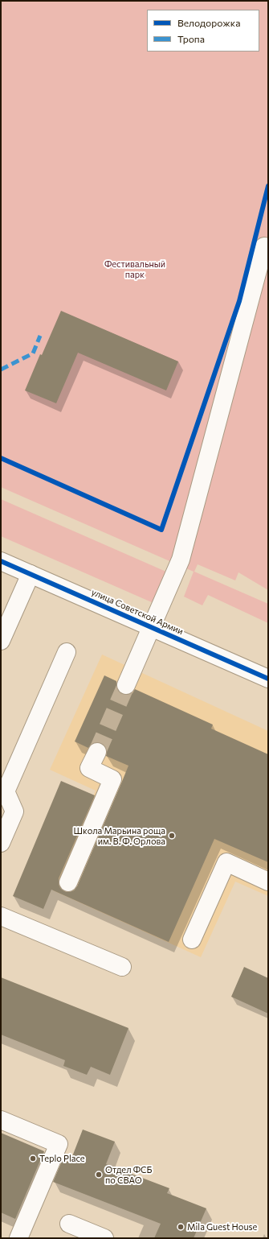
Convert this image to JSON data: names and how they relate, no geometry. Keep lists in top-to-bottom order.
{
  "streets": {
    "main road": ["улица Советской Армии"]
  },
  "parks": ["Фестивальный парк"],
  "places": [
    "Школа Марьина роща им. В. Ф. Орлова",
    "Teplo Place",
    "Отдел ФСБ по СВАО",
    "Mila Guest House"
  ],
  "legend": ["Велодорожка", "Тропа"]
}
